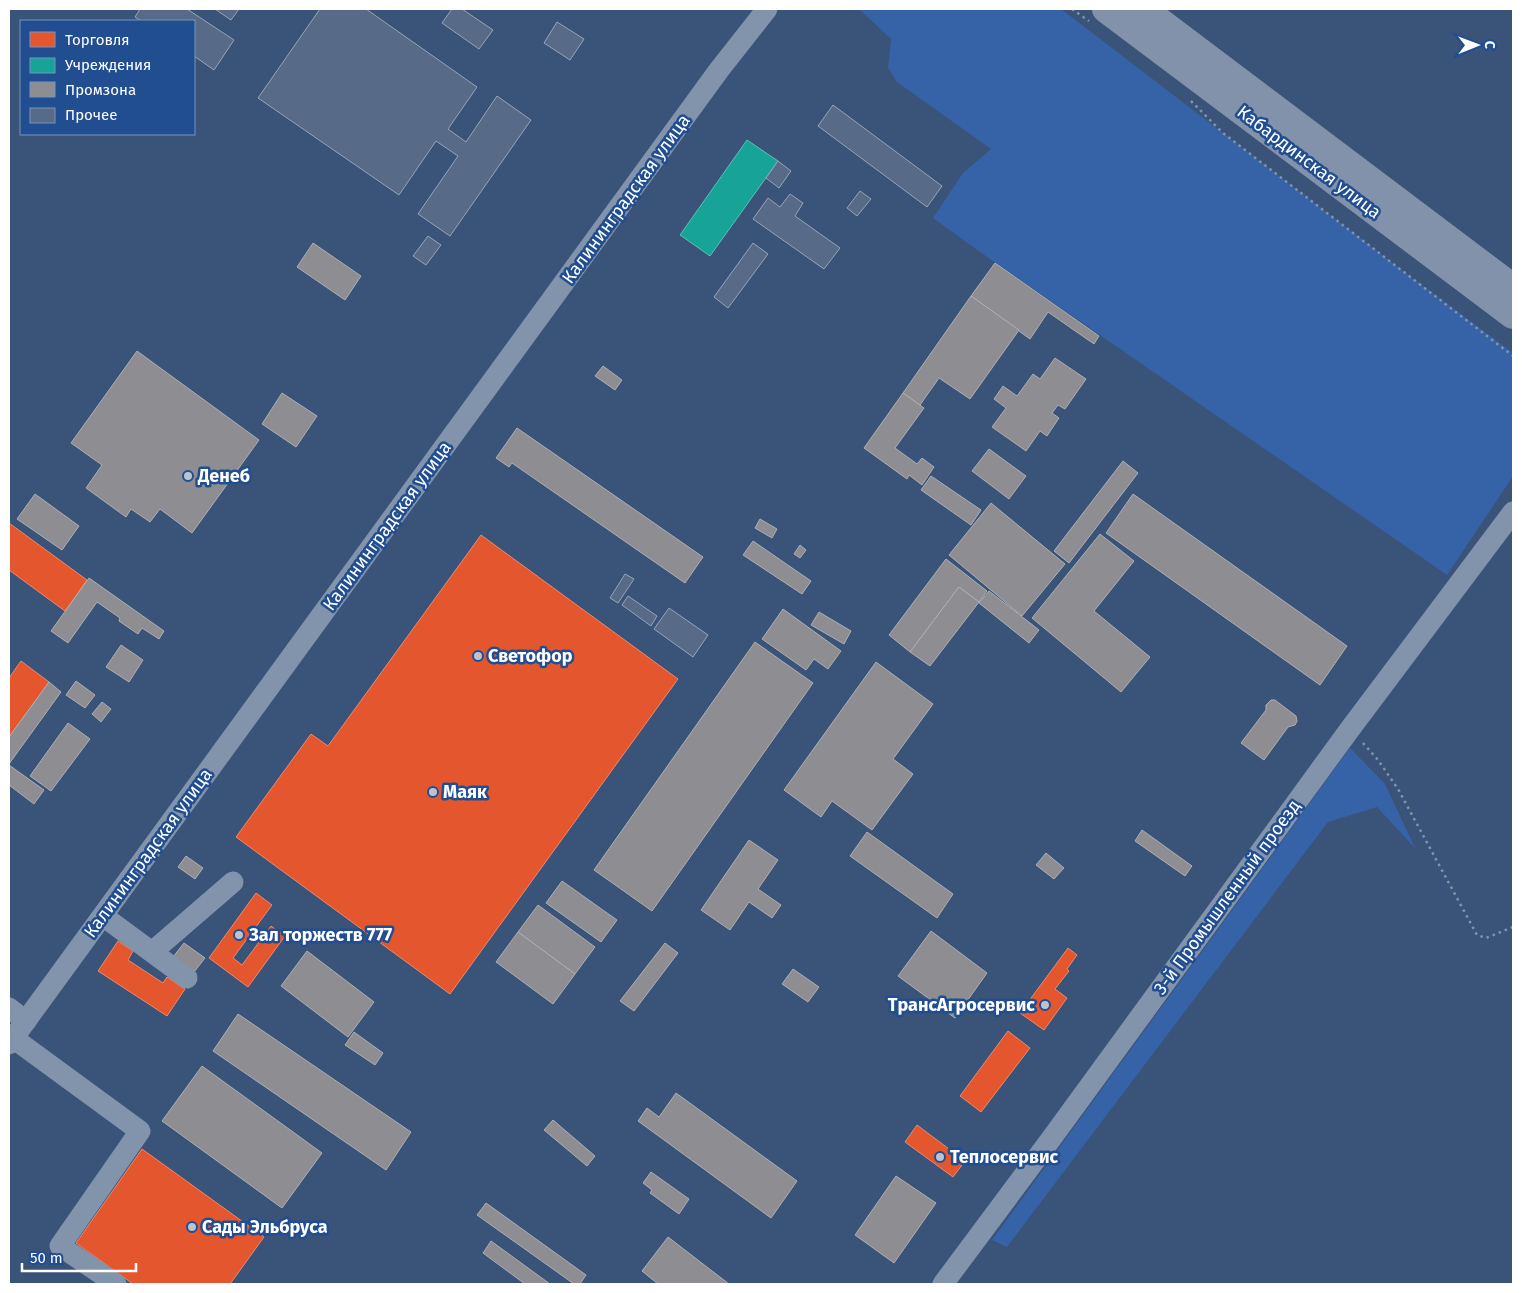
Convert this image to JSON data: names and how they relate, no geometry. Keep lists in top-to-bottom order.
{
  "streets": {
    "main road": ["Кабардинская улица"],
    "street": ["Калининградская улица", "3-й Промышленный проезд"]
  },
  "places": [
    "Денеб",
    "Светофор",
    "Маяк",
    "Зал торжеств 777",
    "ТрансАгросервис",
    "Теплосервис",
    "Сады Эльбруса"
  ],
  "legend": [
    "Торговля",
    "Учреждения",
    "Промзона",
    "Прочее"
  ],
  "scale_bar": "50 m",
  "north": "right"
}
